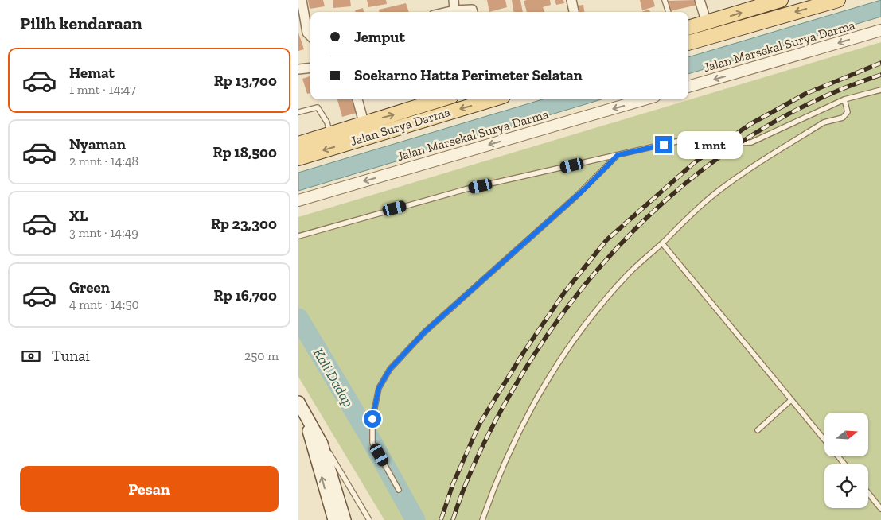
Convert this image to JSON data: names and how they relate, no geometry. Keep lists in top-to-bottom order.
{
  "streets": {
    "main road": ["Jalan Surya Darma"],
    "street": ["Jalan Marsekal Surya Darma"]
  },
  "one_way": ["Jalan Marsekal Surya Darma"],
  "water": ["Kali Dadap"],
  "north": "right",
  "page": {
    "heading": "Pilih kendaraan",
    "banner": ["Jemput", "Soekarno Hatta Perimeter Selatan"],
    "list": [
      {
        "name": "Hemat",
        "note": "1 mnt · 14:47",
        "value": "Rp 13,700"
      },
      {
        "name": "Nyaman",
        "note": "2 mnt · 14:48",
        "value": "Rp 18,500"
      },
      {
        "name": "XL",
        "note": "3 mnt · 14:49",
        "value": "Rp 23,300"
      },
      {
        "name": "Green",
        "note": "4 mnt · 14:50",
        "value": "Rp 16,700"
      }
    ],
    "bubble": "1 mnt",
    "pay": ["Tunai", "250 m"],
    "buttons": "Pesan"
  }
}
